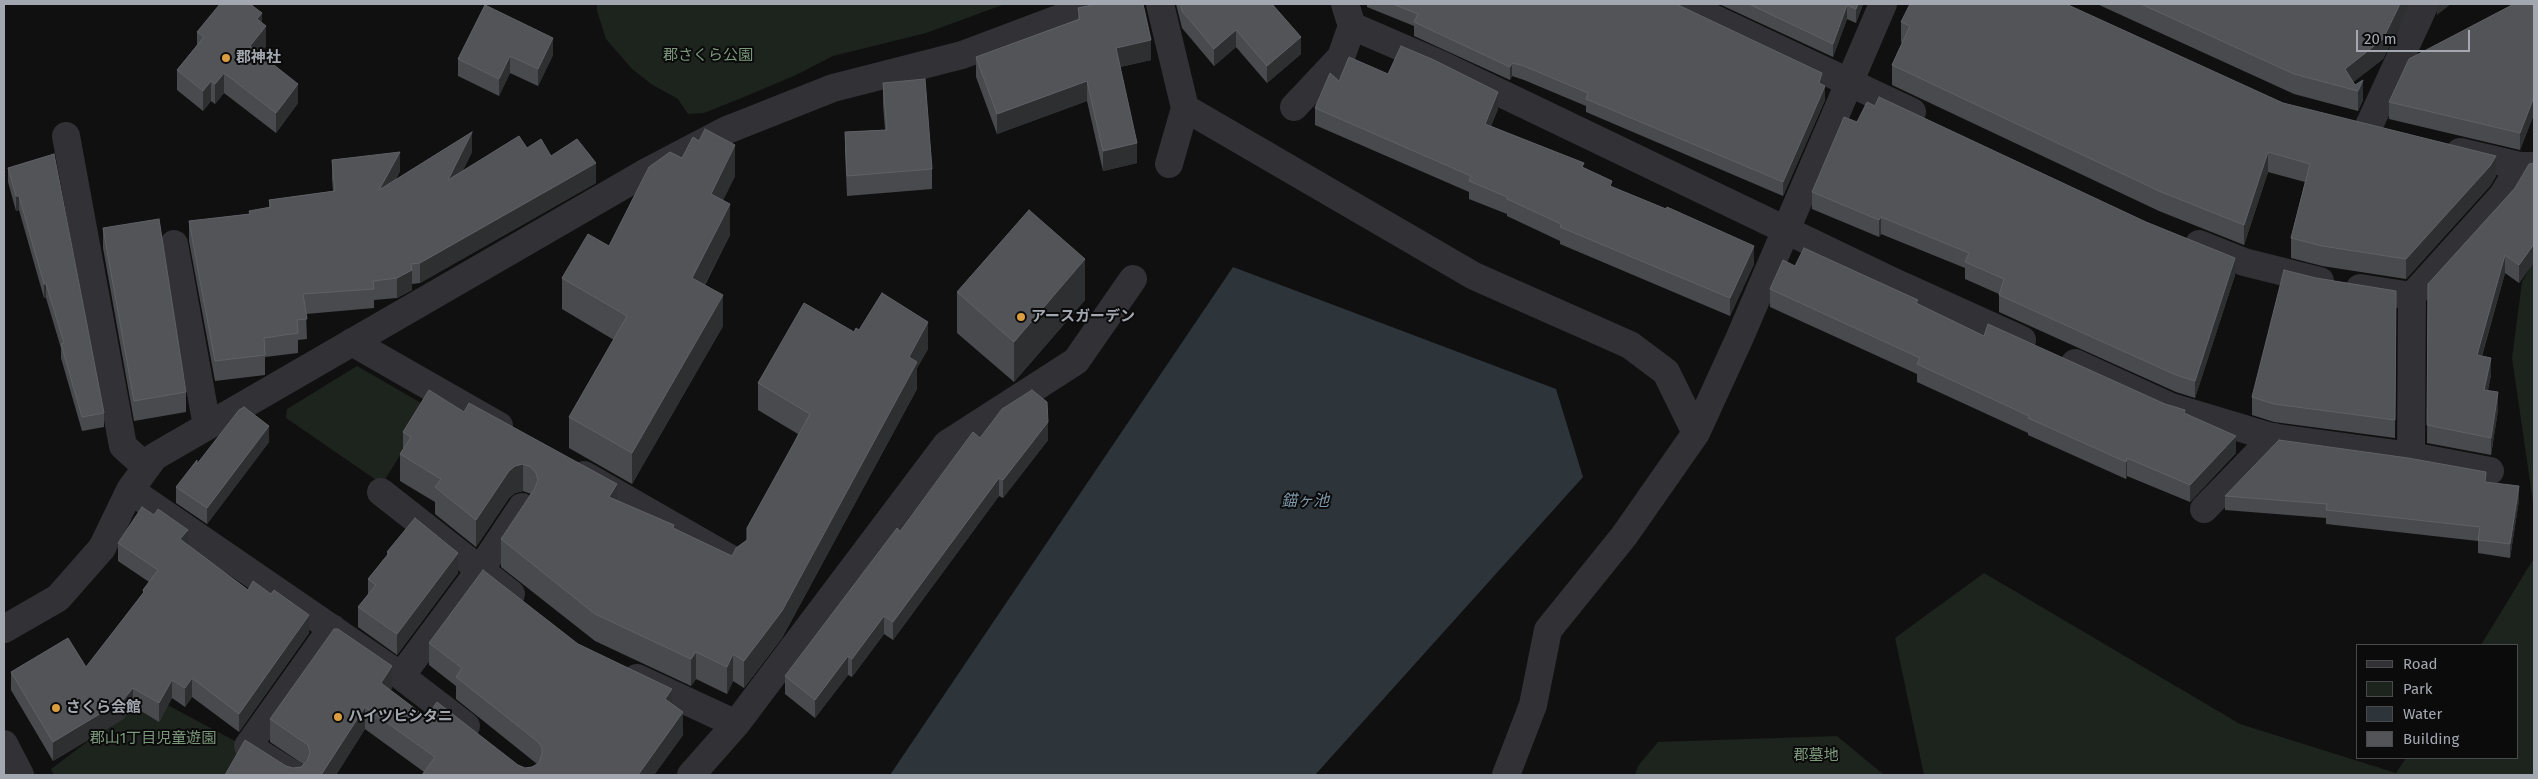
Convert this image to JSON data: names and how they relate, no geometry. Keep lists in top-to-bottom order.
{
  "water": ["錨ヶ池"],
  "parks": ["郡さくら公園", "郡山1丁目児童遊園", "郡墓地"],
  "places": [
    "郡神社",
    "アースガーデン",
    "さくら会館",
    "ハイツヒシタニ"
  ],
  "legend": [
    "Road",
    "Park",
    "Water",
    "Building"
  ],
  "scale_bar": "20 m"
}
